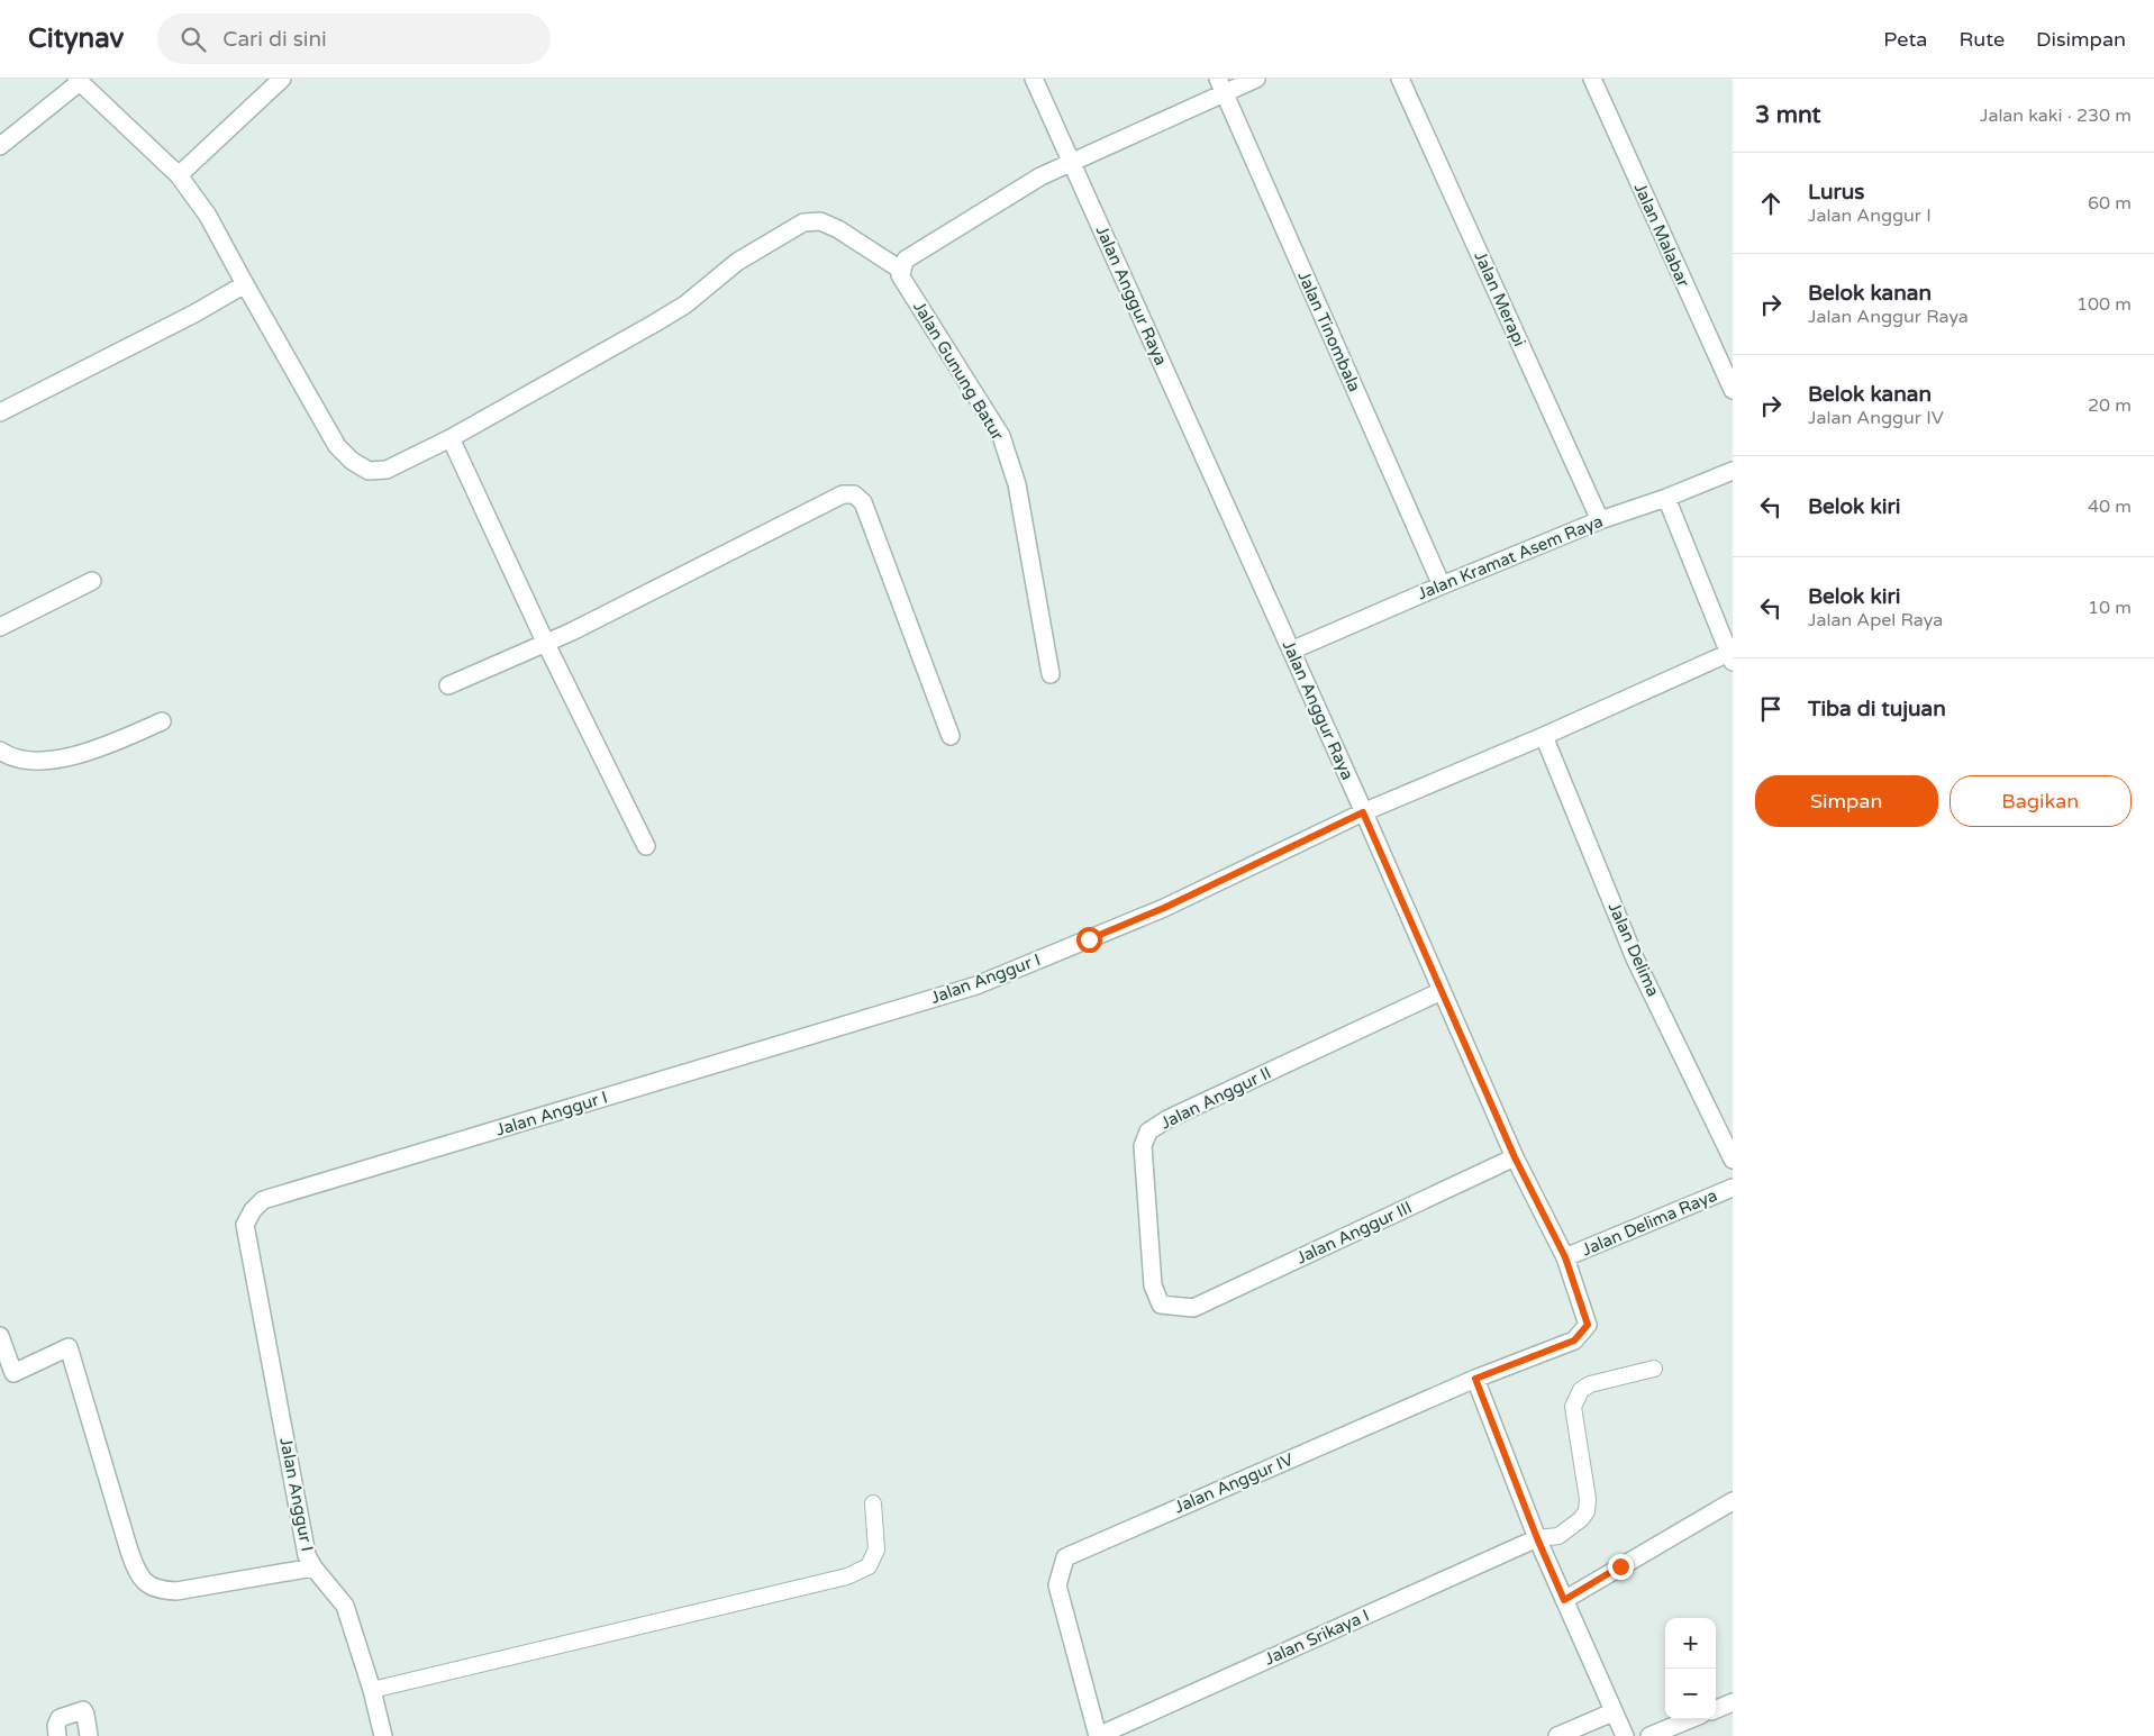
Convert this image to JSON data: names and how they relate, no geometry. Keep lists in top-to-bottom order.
{
  "streets": {
    "street": [
      "Jalan Malabar",
      "Jalan Anggur Raya",
      "Jalan Merapi",
      "Jalan Tinombala",
      "Jalan Gunung Batur",
      "Jalan Kramat Asem Raya",
      "Jalan Delima",
      "Jalan Anggur I",
      "Jalan Anggur II",
      "Jalan Delima Raya",
      "Jalan Anggur III",
      "Jalan Anggur IV",
      "Jalan Srikaya I"
    ]
  },
  "crossings": [
    ["Jalan Anggur Raya", "Jalan Kramat Asem Raya"],
    ["Jalan Anggur Raya", "Jalan Anggur I"],
    ["Jalan Anggur Raya", "Jalan Anggur II"],
    ["Jalan Anggur Raya", "Jalan Delima Raya"],
    ["Jalan Anggur Raya", "Jalan Anggur III"],
    ["Jalan Anggur Raya", "Jalan Anggur IV"],
    ["Jalan Merapi", "Jalan Kramat Asem Raya"],
    ["Jalan Tinombala", "Jalan Kramat Asem Raya"],
    ["Jalan Delima", "Jalan Anggur I"],
    ["Jalan Anggur II", "Jalan Anggur III"],
    ["Jalan Anggur IV", "Jalan Srikaya I"]
  ],
  "page": {
    "header": "Citynav",
    "search": "Cari di sini",
    "nav": ["Peta", "Rute", "Disimpan"],
    "heading": ["3 mnt", "Jalan kaki · 230 m"],
    "list": [
      ["Lurus", "Jalan Anggur I", "60 m"],
      ["Belok kanan", "Jalan Anggur Raya", "100 m"],
      ["Belok kanan", "Jalan Anggur IV", "20 m"],
      ["Belok kiri", "40 m"],
      ["Belok kiri", "Jalan Apel Raya", "10 m"],
      "Tiba di tujuan"
    ],
    "buttons": ["Simpan", "Bagikan"],
    "map_buttons": ["+", "−"]
  }
}
